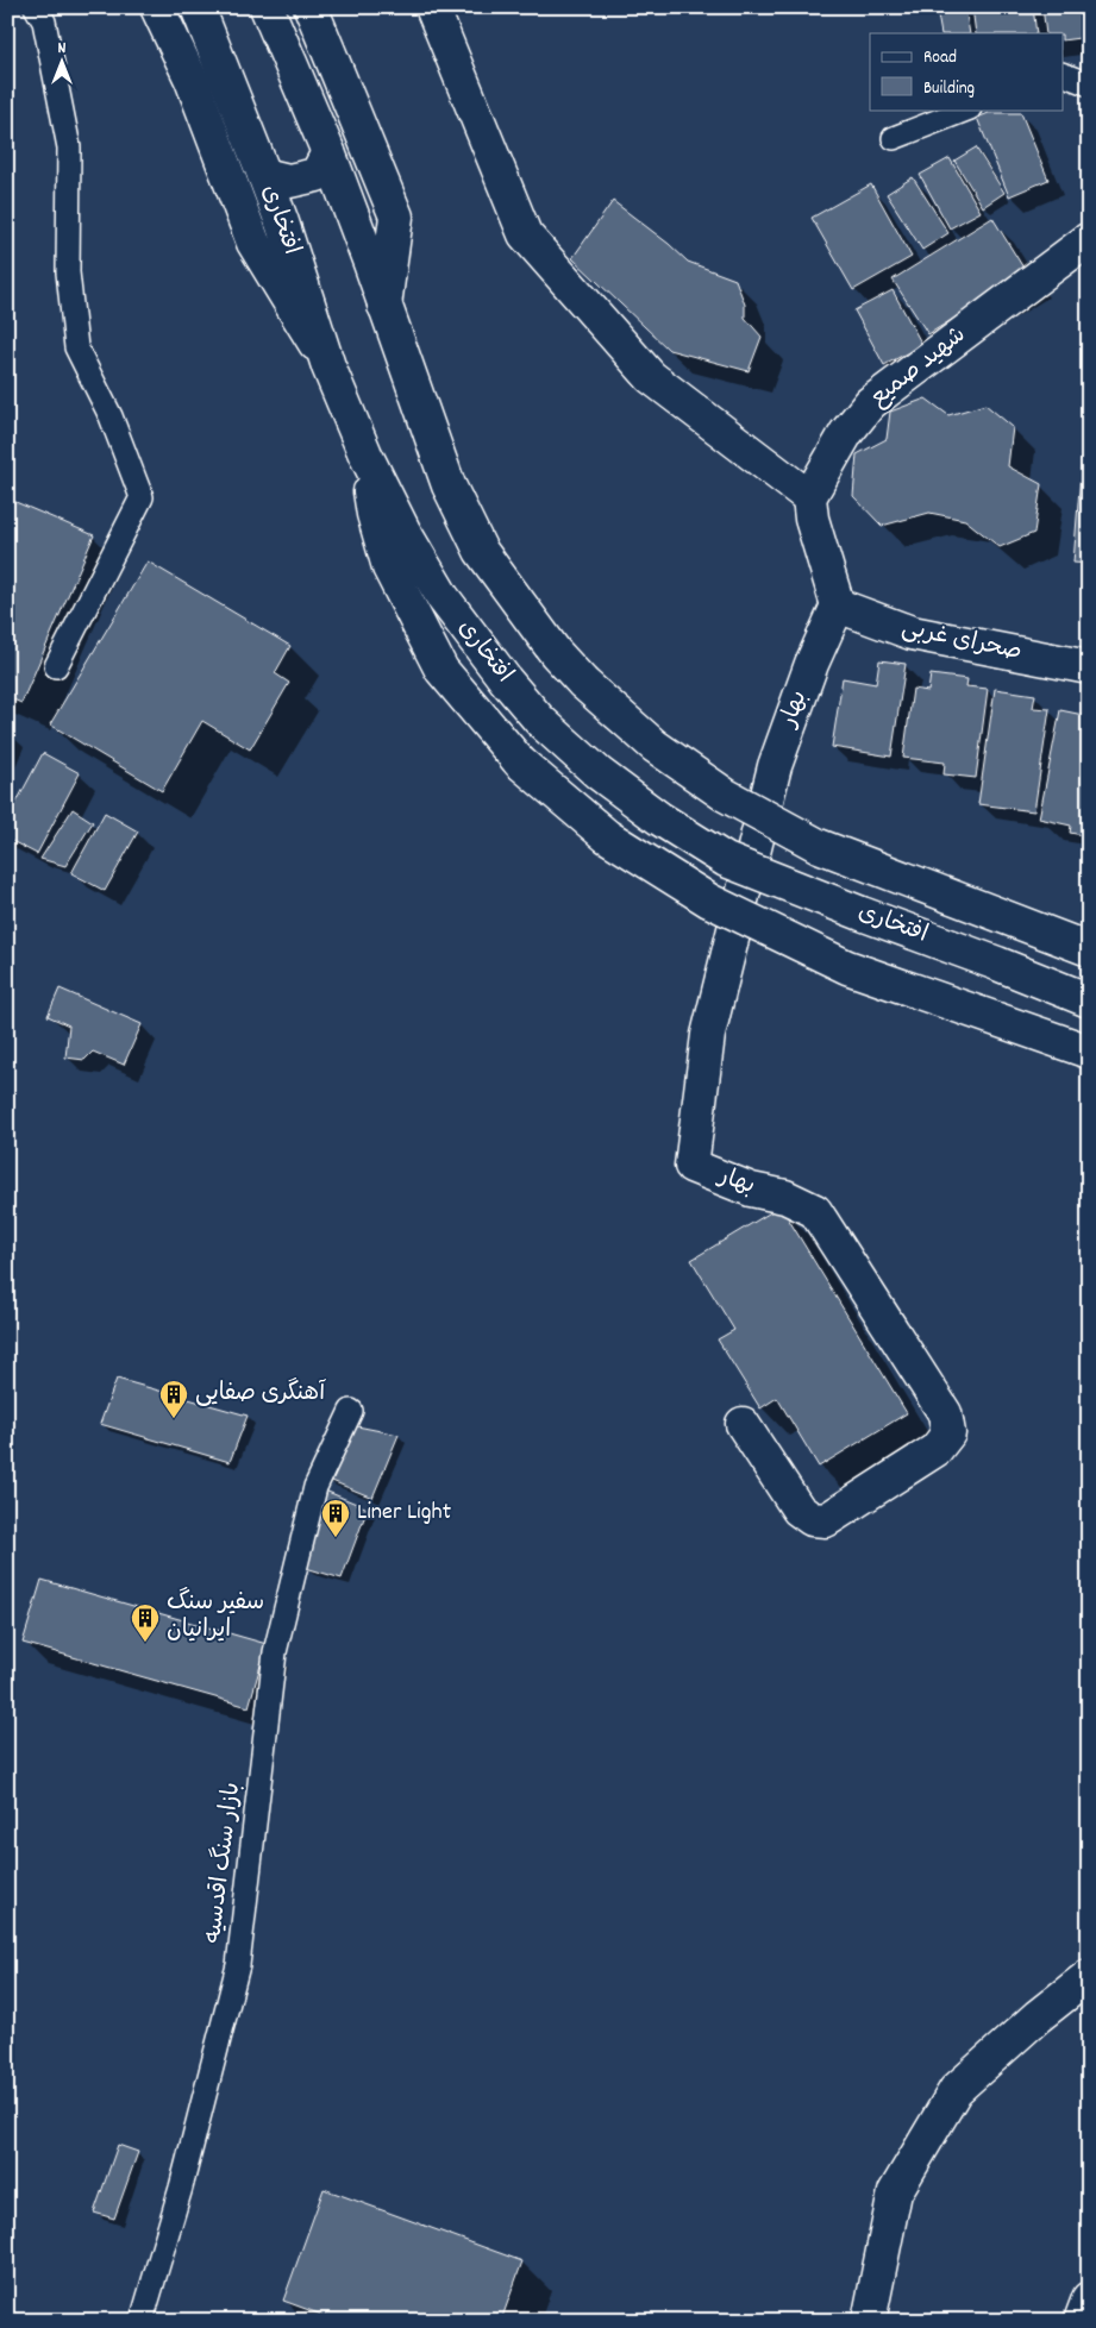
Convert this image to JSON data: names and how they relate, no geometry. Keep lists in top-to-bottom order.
{
  "streets": {
    "main road": [
      "افتخاری",
      "شهید صمیع",
      "صحرای غربی",
      "بهار"
    ],
    "lane": ["بازار سنگ اقدسیه"]
  },
  "crossings": [
    ["صحرای غربی", "بهار"]
  ],
  "places": {
    "building": ["آهنگری صفایی", "Liner Light", "سفیر سنگ ایرانیان"]
  },
  "legend": ["Road", "Building"],
  "north": "top"
}
